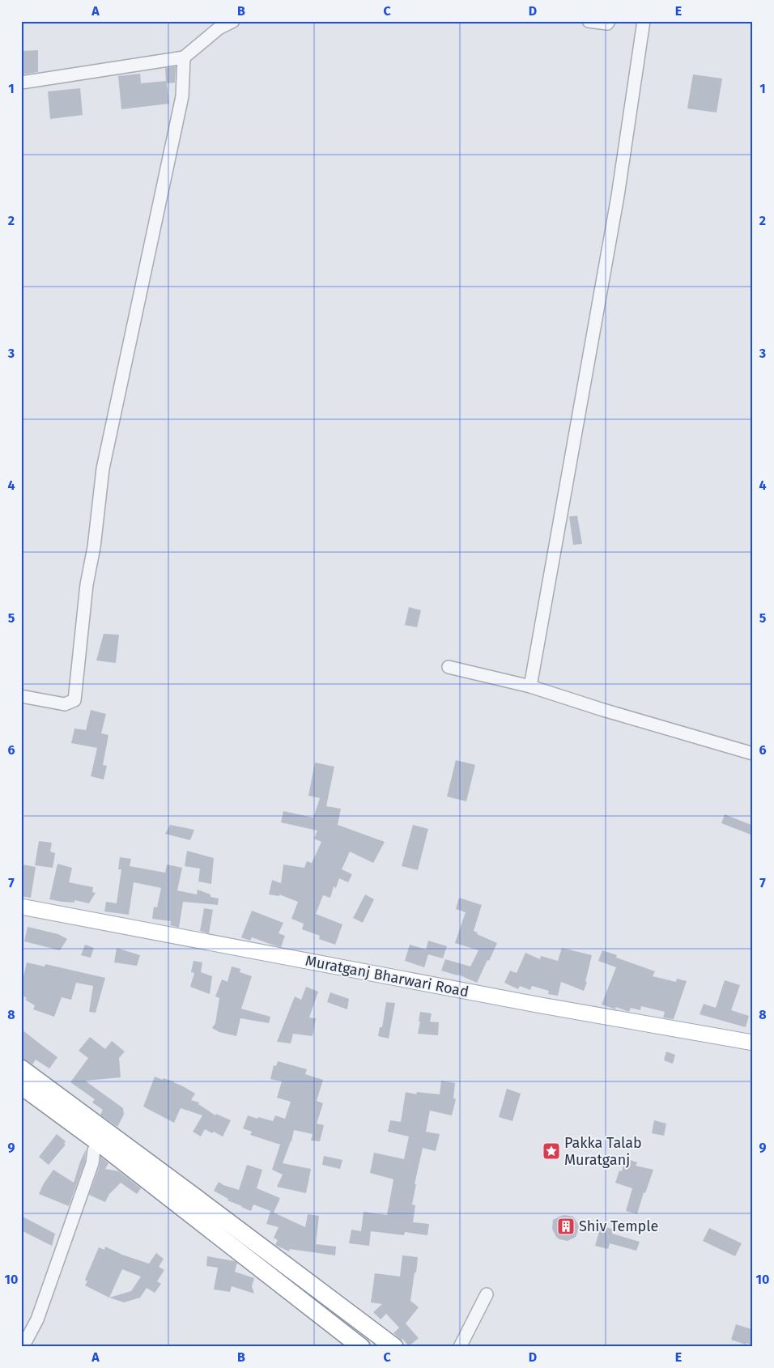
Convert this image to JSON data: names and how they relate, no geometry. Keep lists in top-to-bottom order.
{
  "streets": {
    "main road": ["Muratganj Bharwari Road"]
  },
  "places": {
    "place": ["Pakka Talab Muratganj"],
    "building": ["Shiv Temple"]
  },
  "grid": {
    "columns": [
      "A",
      "B",
      "C",
      "D",
      "E"
    ],
    "rows": [
      "1",
      "2",
      "3",
      "4",
      "5",
      "6",
      "7",
      "8",
      "9",
      "10"
    ]
  }
}
